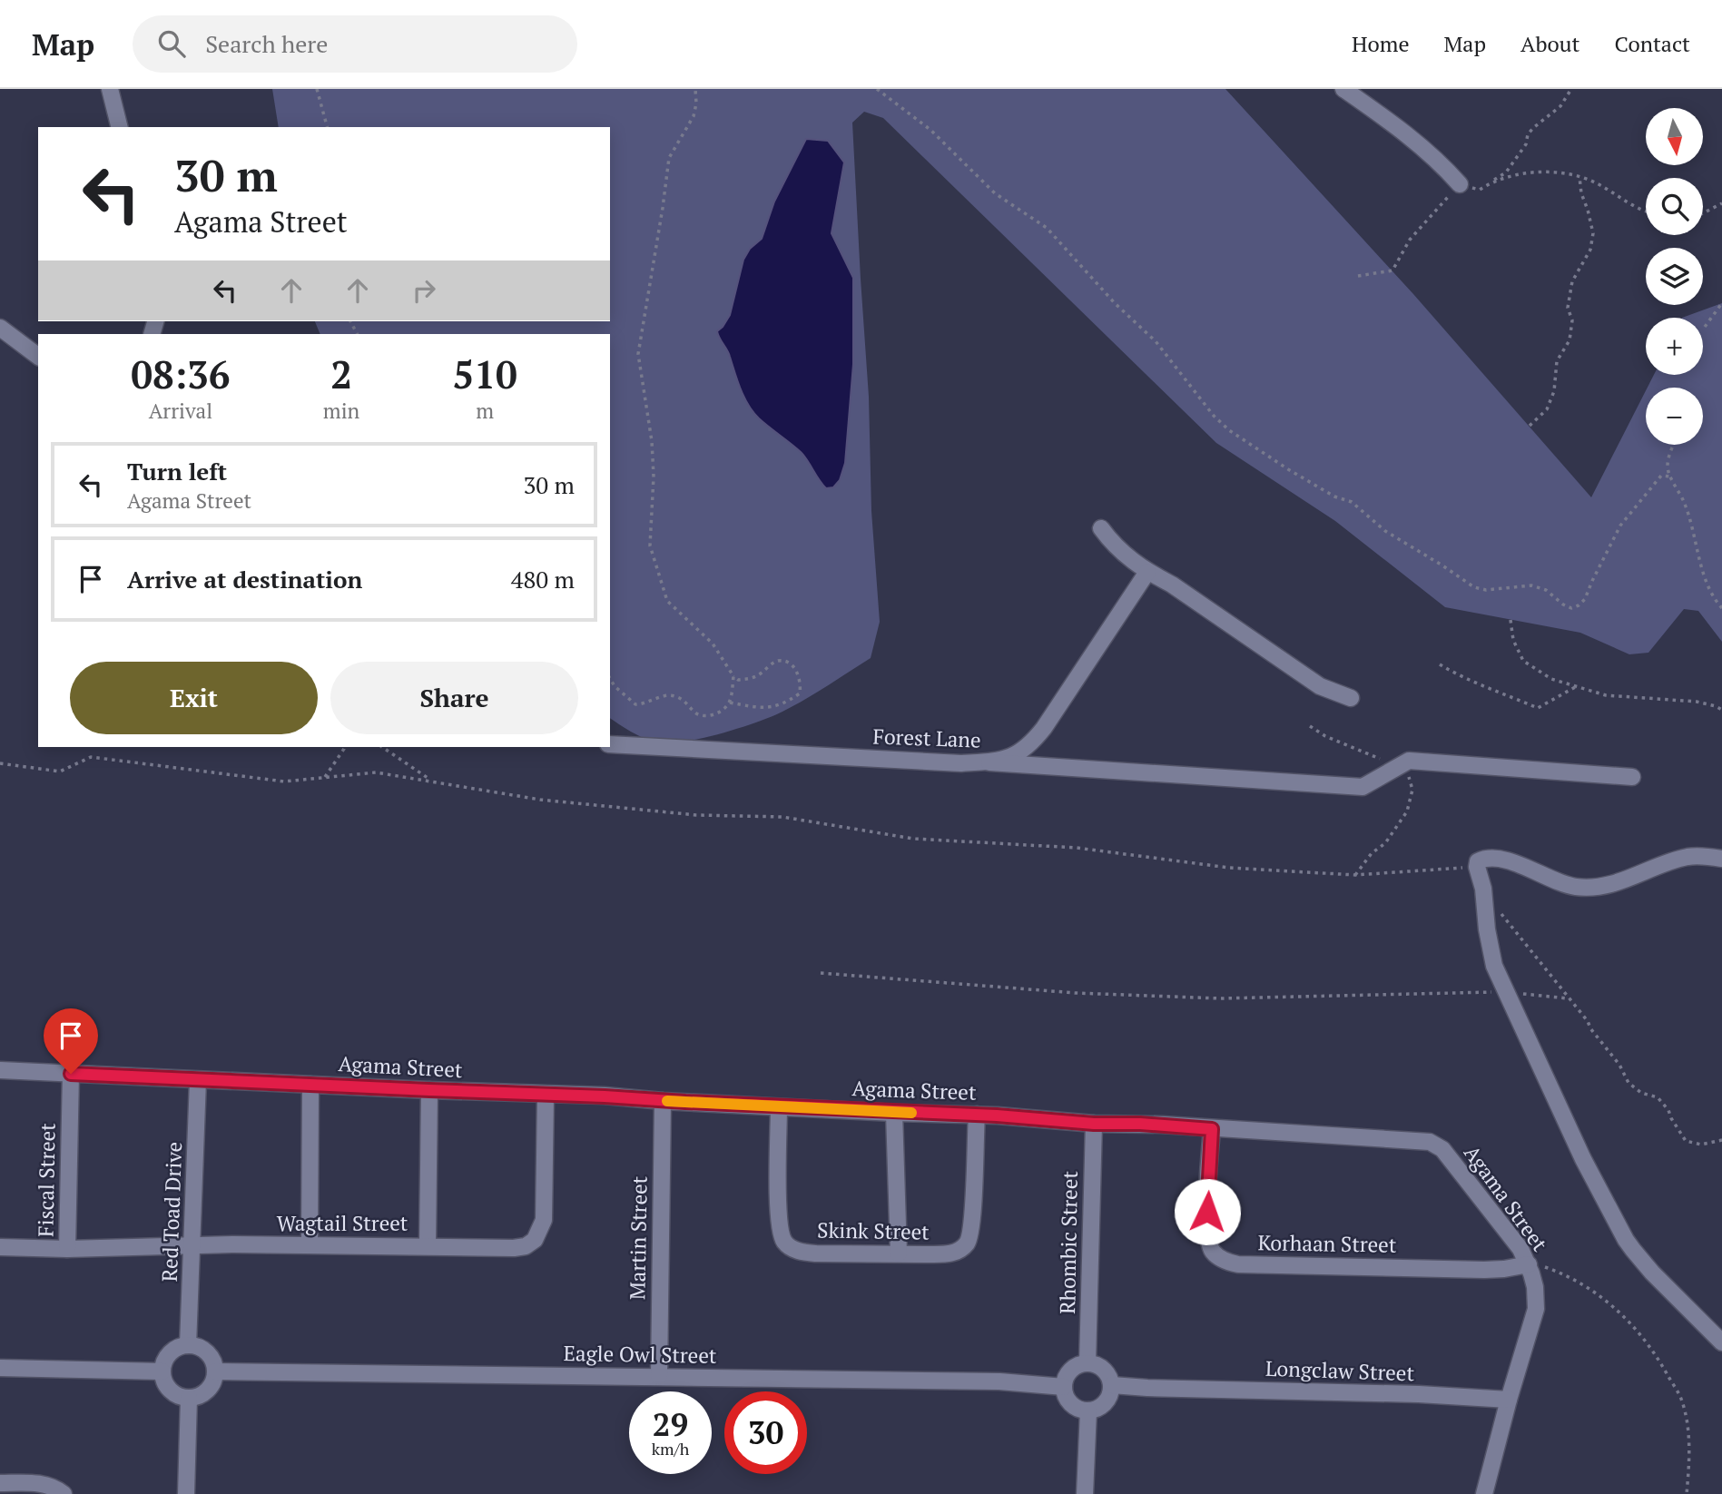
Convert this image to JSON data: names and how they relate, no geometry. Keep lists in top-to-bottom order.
{
  "streets": {
    "street": [
      "Forest Lane",
      "Agama Street",
      "Fiscal Street",
      "Red Toad Drive",
      "Wagtail Street",
      "Skink Street",
      "Martin Street",
      "Rhombic Street",
      "Korhaan Street",
      "Eagle Owl Street",
      "Longclaw Street"
    ]
  },
  "crossings": [
    ["Agama Street", "Fiscal Street"],
    ["Agama Street", "Red Toad Drive"],
    ["Agama Street", "Wagtail Street"],
    ["Agama Street", "Skink Street"],
    ["Agama Street", "Martin Street"],
    ["Agama Street", "Rhombic Street"],
    ["Agama Street", "Korhaan Street"],
    ["Agama Street", "Longclaw Street"],
    ["Fiscal Street", "Wagtail Street"],
    ["Red Toad Drive", "Wagtail Street"],
    ["Red Toad Drive", "Eagle Owl Street"],
    ["Martin Street", "Eagle Owl Street"],
    ["Rhombic Street", "Eagle Owl Street"],
    ["Rhombic Street", "Longclaw Street"],
    ["Eagle Owl Street", "Longclaw Street"]
  ],
  "north": "bottom",
  "page": {
    "header": "Map",
    "search": "Search here",
    "nav": [
      "Home",
      "Map",
      "About",
      "Contact"
    ],
    "map_buttons": ["+", "−"],
    "turn": ["30 m", "Agama Street"],
    "eta": [
      "08:36",
      "Arrival",
      "2",
      "min",
      "510",
      "m"
    ],
    "list": [
      {
        "name": "Turn left",
        "note": "Agama Street",
        "value": "30 m"
      },
      {
        "name": "Arrive at destination",
        "value": "480 m"
      }
    ],
    "buttons": ["Exit", "Share"],
    "speed": "29 km/h",
    "limit": "30"
  }
}
